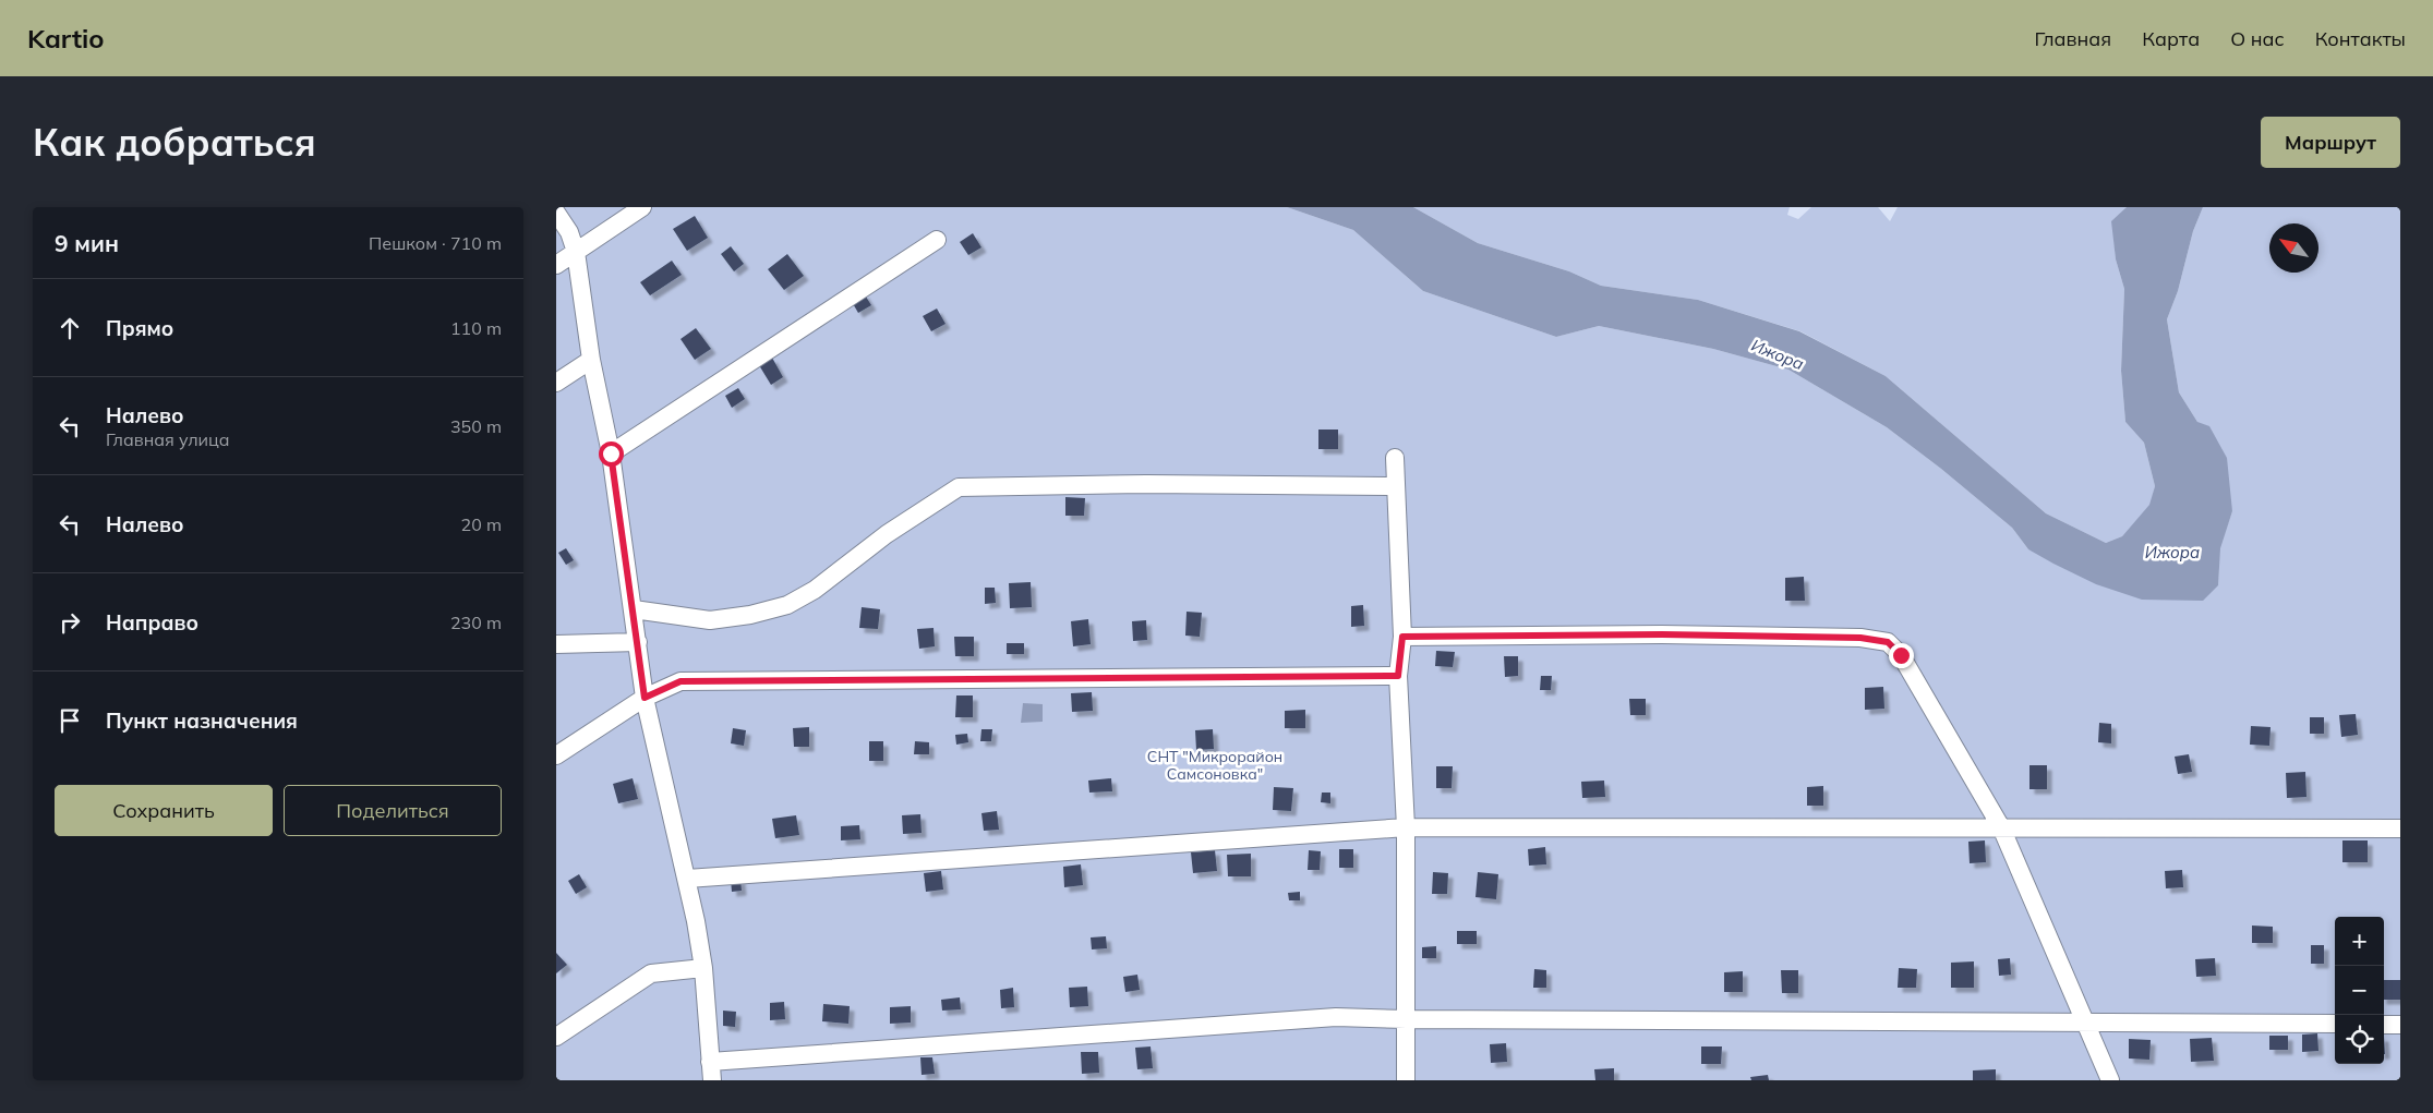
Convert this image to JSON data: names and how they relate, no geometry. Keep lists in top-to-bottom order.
{
  "water": ["Ижора"],
  "parks": ["СНТ \"Микрорайон Самсоновка\""],
  "north": "top left",
  "page": {
    "header": "Kartio",
    "nav": [
      "Главная",
      "Карта",
      "О нас",
      "Контакты"
    ],
    "buttons": [
      "Маршрут",
      ["Сохранить", "Поделиться"]
    ],
    "title": "Как добраться",
    "heading": ["9 мин", "Пешком · 710 m"],
    "list": [
      ["Прямо", "110 m"],
      ["Налево", "Главная улица", "350 m"],
      ["Налево", "20 m"],
      ["Направо", "230 m"],
      "Пункт назначения"
    ],
    "map_buttons": ["+", "−"]
  }
}
